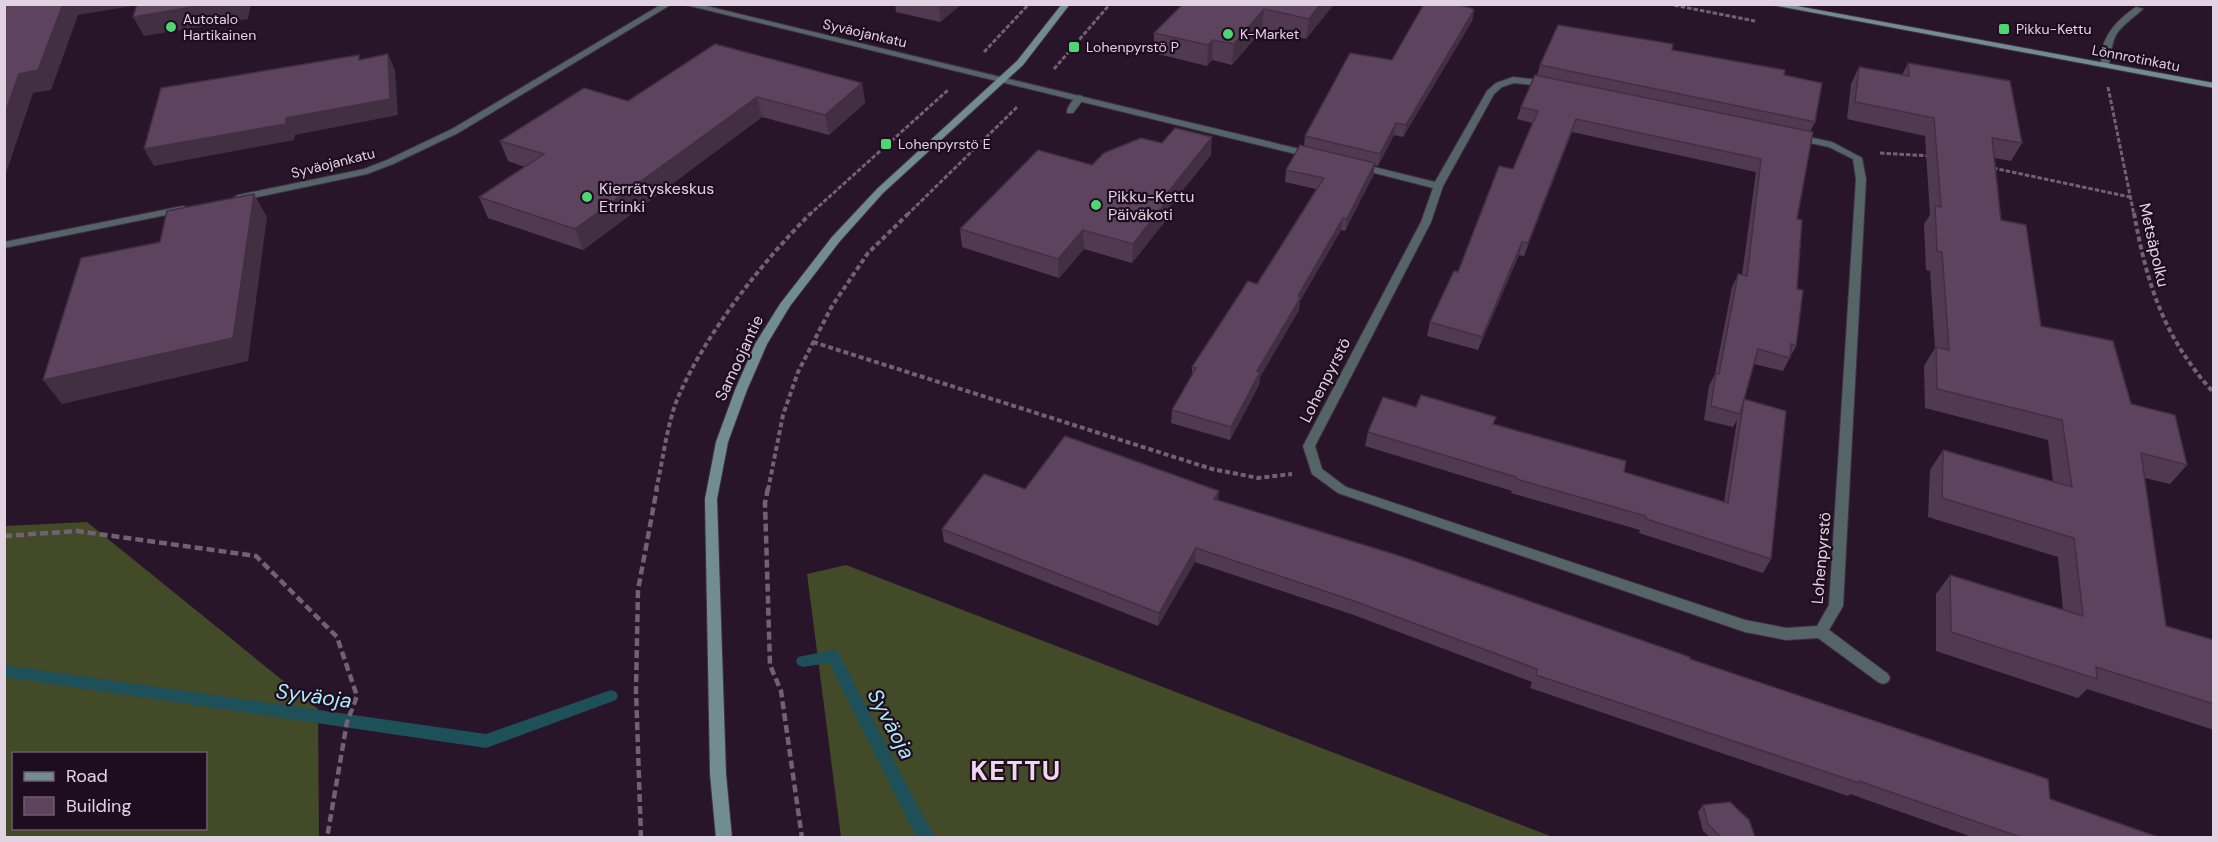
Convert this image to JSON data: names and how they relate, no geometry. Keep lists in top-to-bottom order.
{
  "streets": {
    "street": [
      "Syväojankatu",
      "Lönnrotinkatu",
      "Samoojantie",
      "Lohenpyrstö"
    ],
    "path": ["Metsäpolku"]
  },
  "crossings": [
    ["Syväojankatu", "Samoojantie"]
  ],
  "districts": ["KETTU"],
  "water": ["Syväoja"],
  "places": {
    "other": [
      "Autotalo Hartikainen",
      "K-Market",
      "Kierrätyskeskus Etrinki",
      "Pikku-Kettu Päiväkoti"
    ],
    "transit": ["Pikku-Kettu", "Lohenpyrstö P", "Lohenpyrstö E"]
  },
  "legend": ["Road", "Building"]
}
